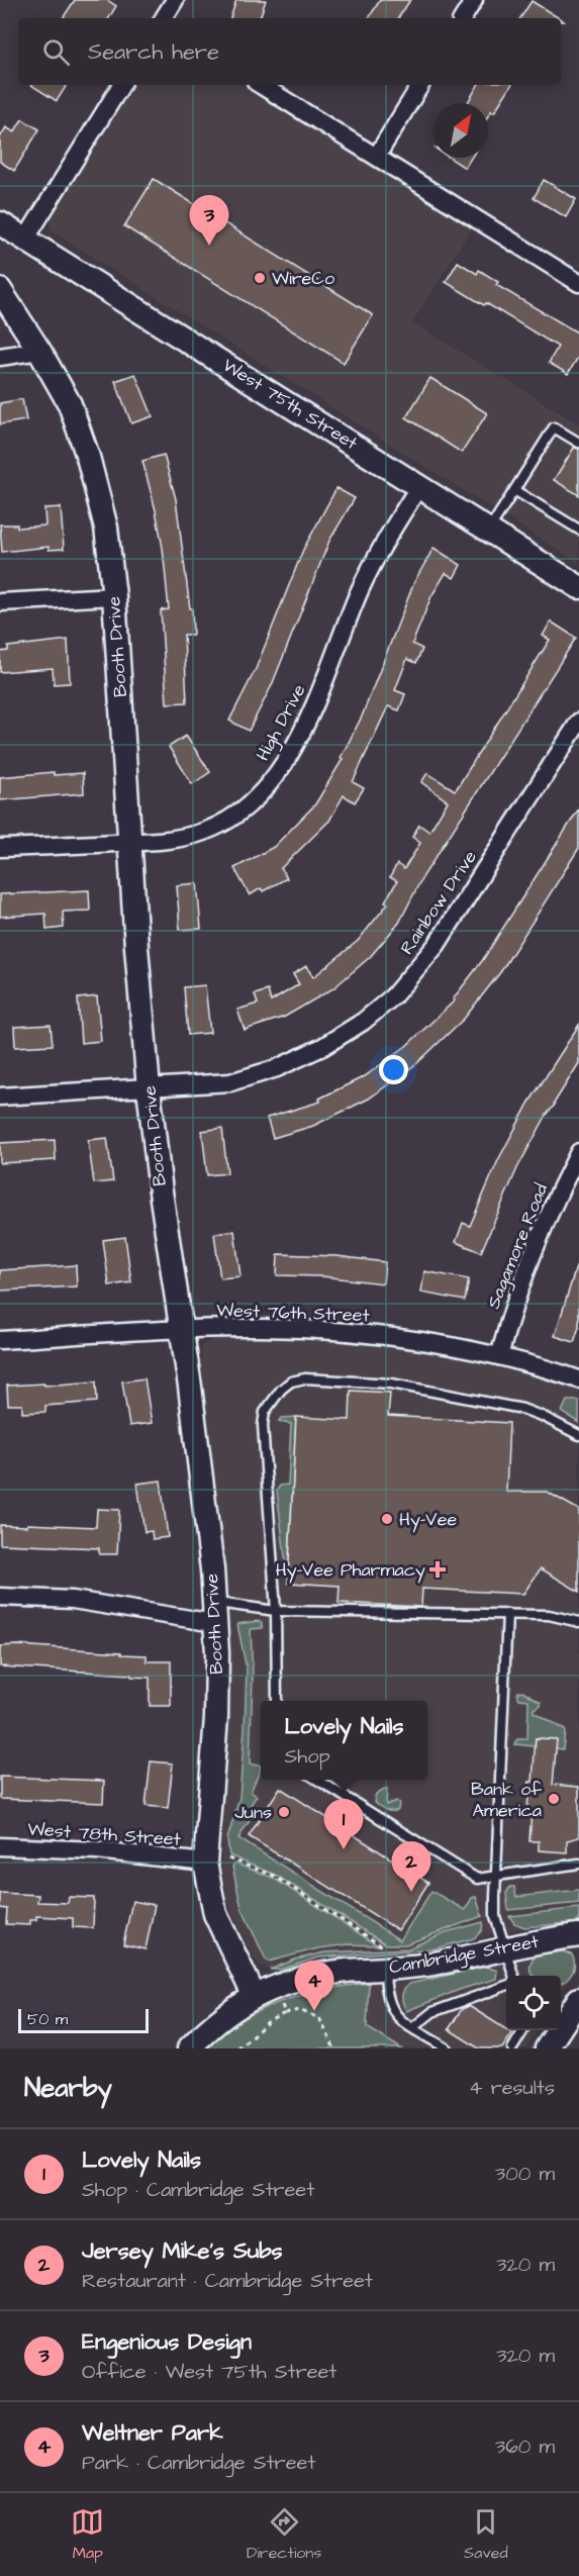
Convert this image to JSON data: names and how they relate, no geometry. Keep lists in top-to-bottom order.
{
  "streets": {
    "street": [
      "West 75th Street",
      "Booth Drive",
      "High Drive",
      "Rainbow Drive",
      "Sagamore Road",
      "West 76th Street",
      "West 78th Street",
      "Cambridge Street"
    ]
  },
  "crossings": [
    ["West 75th Street", "High Drive"],
    ["Booth Drive", "High Drive"],
    ["Booth Drive", "Rainbow Drive"],
    ["Booth Drive", "West 76th Street"],
    ["Booth Drive", "West 78th Street"],
    ["Booth Drive", "Cambridge Street"],
    ["Sagamore Road", "West 76th Street"]
  ],
  "places": {
    "other": [
      "WireCo",
      "Hy-Vee",
      "Bank of America",
      "Juns"
    ],
    "health": ["Hy-Vee Pharmacy"]
  },
  "scale_bar": "50 m",
  "north": "top right",
  "page": {
    "search": "Search here",
    "pins": [
      "3",
      "1",
      "2",
      "4"
    ],
    "popup": ["Lovely Nails", "Shop"],
    "scale": "50 m",
    "heading": ["Nearby", "4 results"],
    "list": [
      {
        "mark": "1",
        "name": "Lovely Nails",
        "note": "Shop · Cambridge Street",
        "value": "300 m"
      },
      {
        "mark": "2",
        "name": "Jersey Mike's Subs",
        "note": "Restaurant · Cambridge Street",
        "value": "320 m"
      },
      {
        "mark": "3",
        "name": "Engenious Design",
        "note": "Office · West 75th Street",
        "value": "320 m"
      },
      {
        "mark": "4",
        "name": "Weltner Park",
        "note": "Park · Cambridge Street",
        "value": "360 m"
      }
    ],
    "nav": ["Map", "Directions", "Saved"]
  }
}
